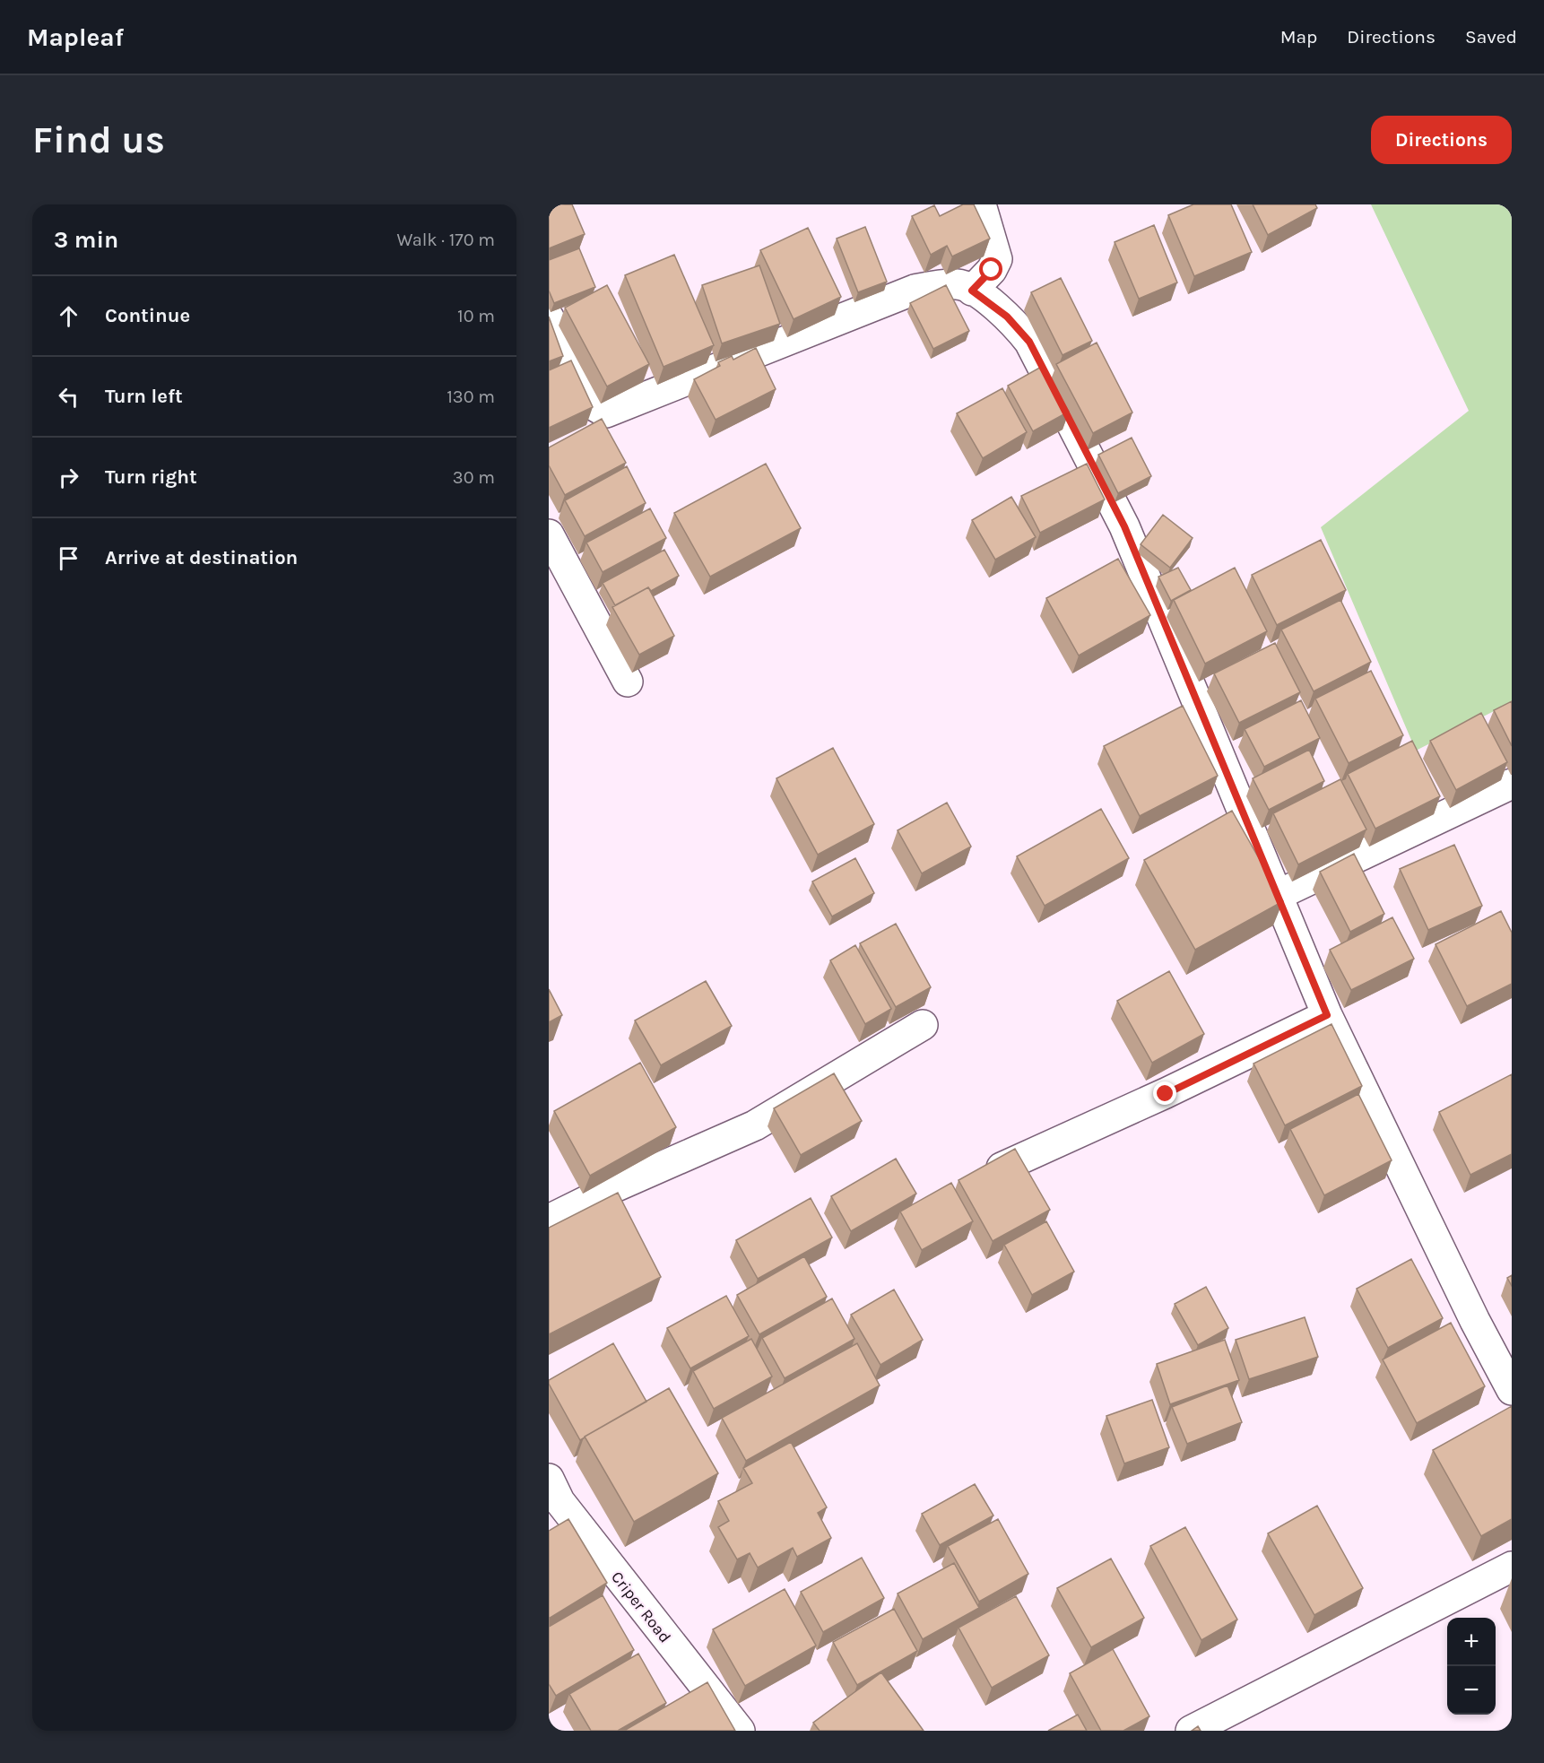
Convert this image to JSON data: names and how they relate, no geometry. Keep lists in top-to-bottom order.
{
  "streets": {
    "street": ["Criper Road"]
  },
  "page": {
    "header": "Mapleaf",
    "nav": ["Map", "Directions", "Saved"],
    "buttons": "Directions",
    "title": "Find us",
    "heading": ["3 min", "Walk · 170 m"],
    "list": [
      ["Continue", "10 m"],
      ["Turn left", "130 m"],
      ["Turn right", "30 m"],
      "Arrive at destination"
    ],
    "map_buttons": ["+", "−"]
  }
}
